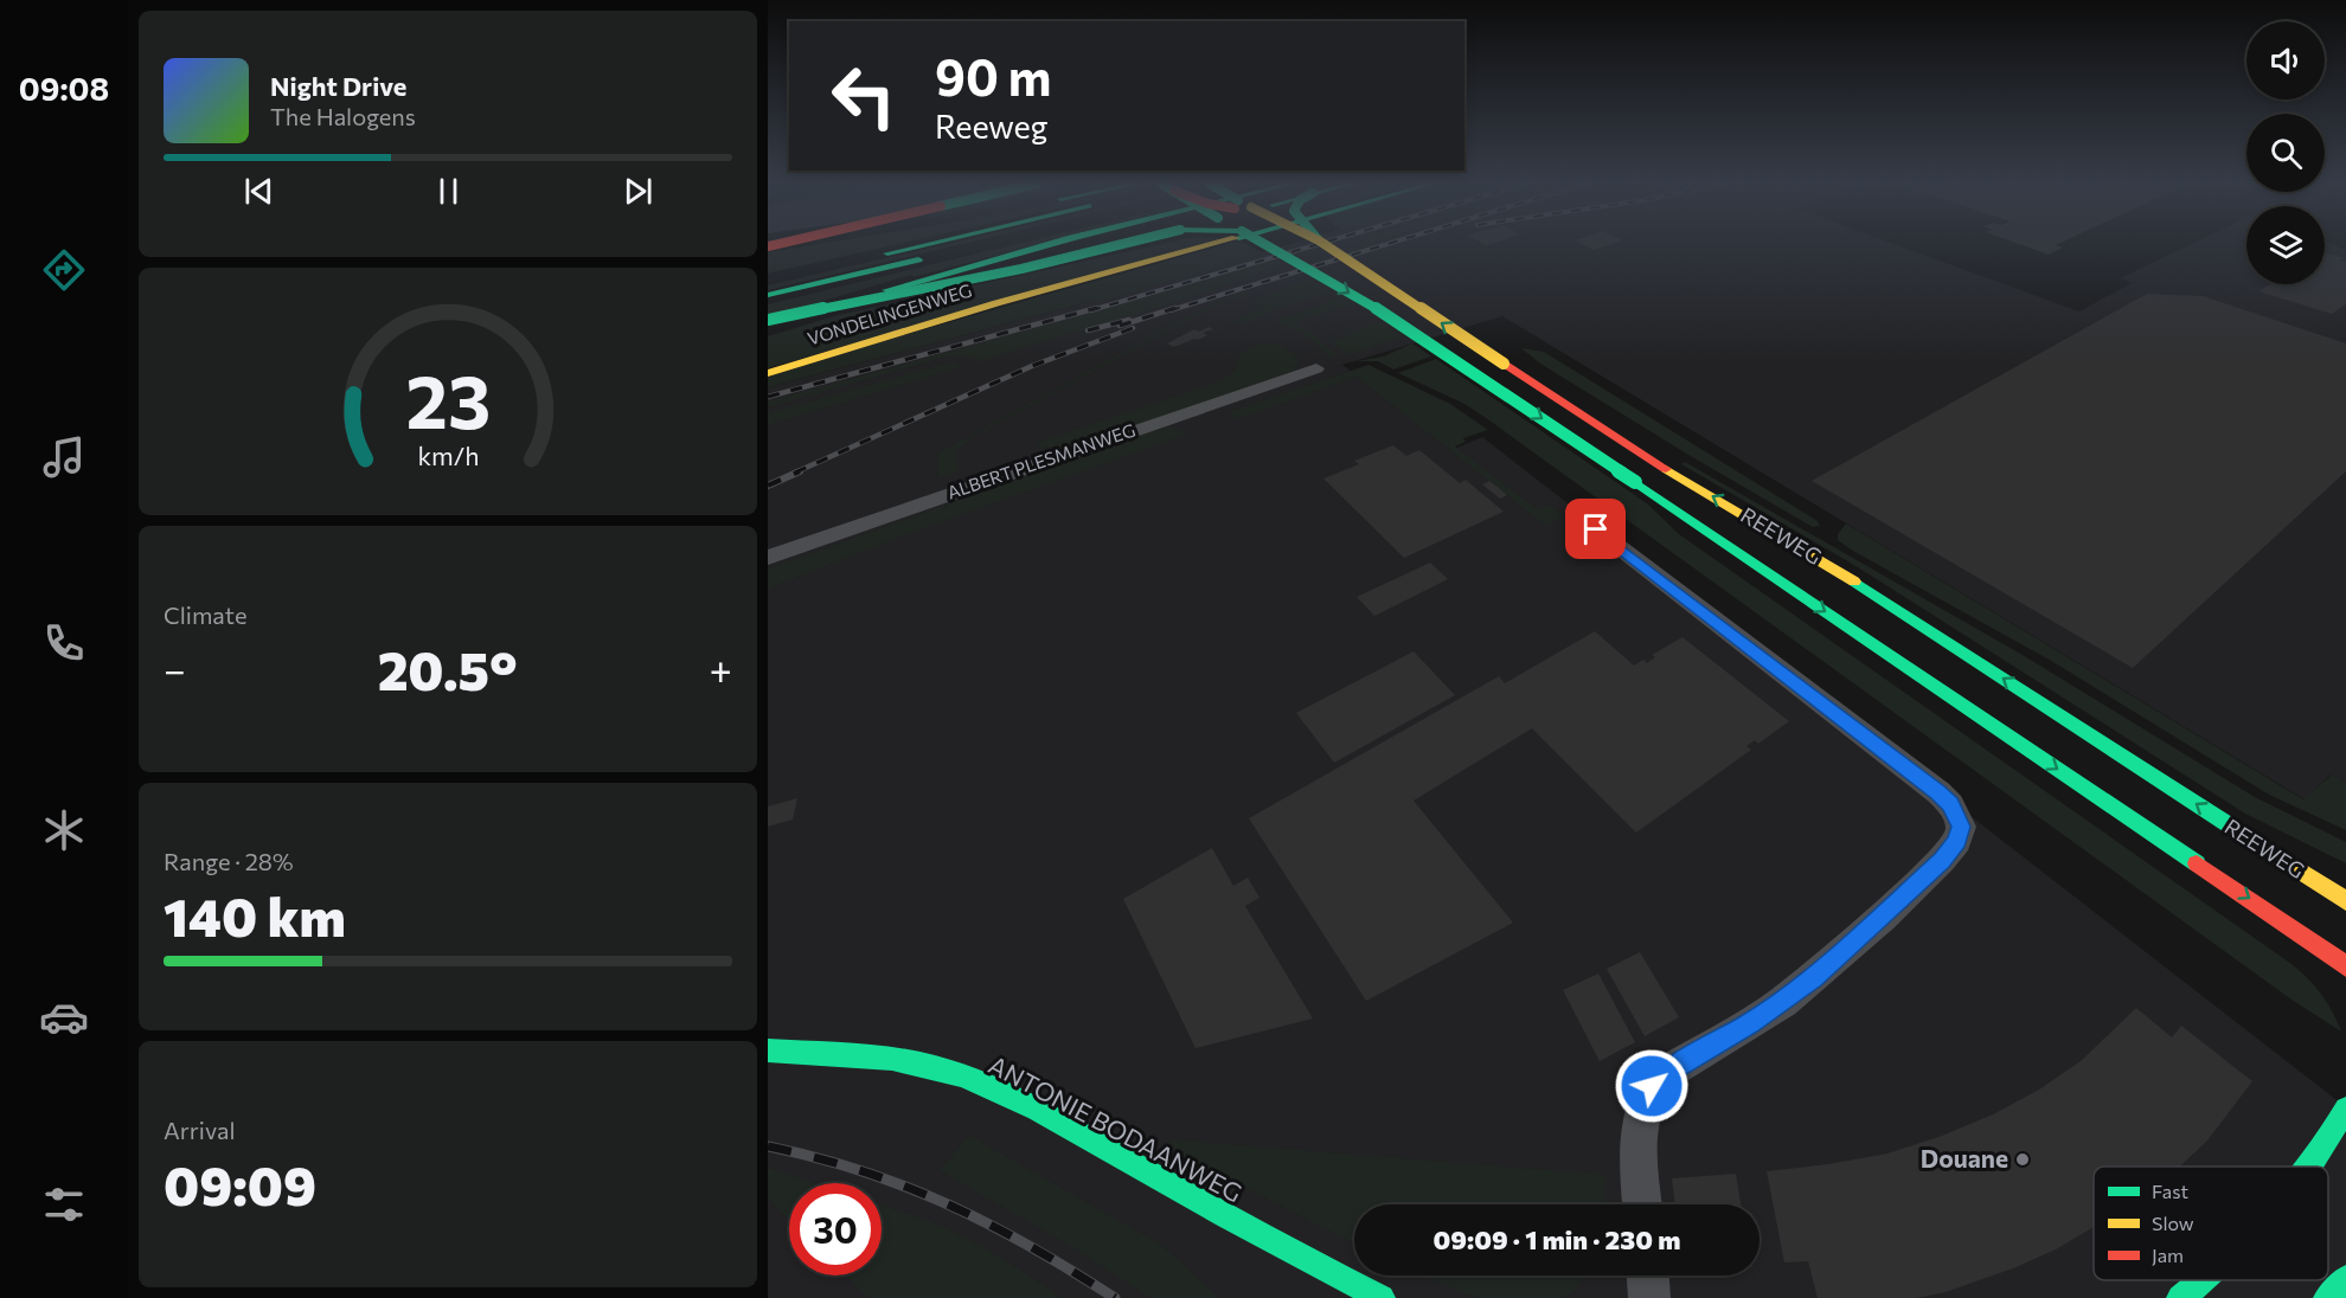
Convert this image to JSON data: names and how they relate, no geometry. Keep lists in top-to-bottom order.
{
  "streets": {
    "main road": ["VONDELINGENWEG", "REEWEG", "ANTONIE BODAANWEG"],
    "street": ["ALBERT PLESMANWEG"]
  },
  "places": ["Douane"],
  "legend": ["Fast", "Slow", "Jam"],
  "page": {
    "tabs": "09:08",
    "turn": ["90 m", "Reeweg"],
    "song": ["Night Drive", "The Halogens"],
    "tile": [
      "Climate",
      ["Range · 28%", "140 km"],
      ["Arrival", "09:09"]
    ],
    "heat": ["−", "20.5°", "+"],
    "limit": "30",
    "trip": "09:09 · 1 min · 230 m",
    "gauge": ["23", "km/h"]
  }
}
